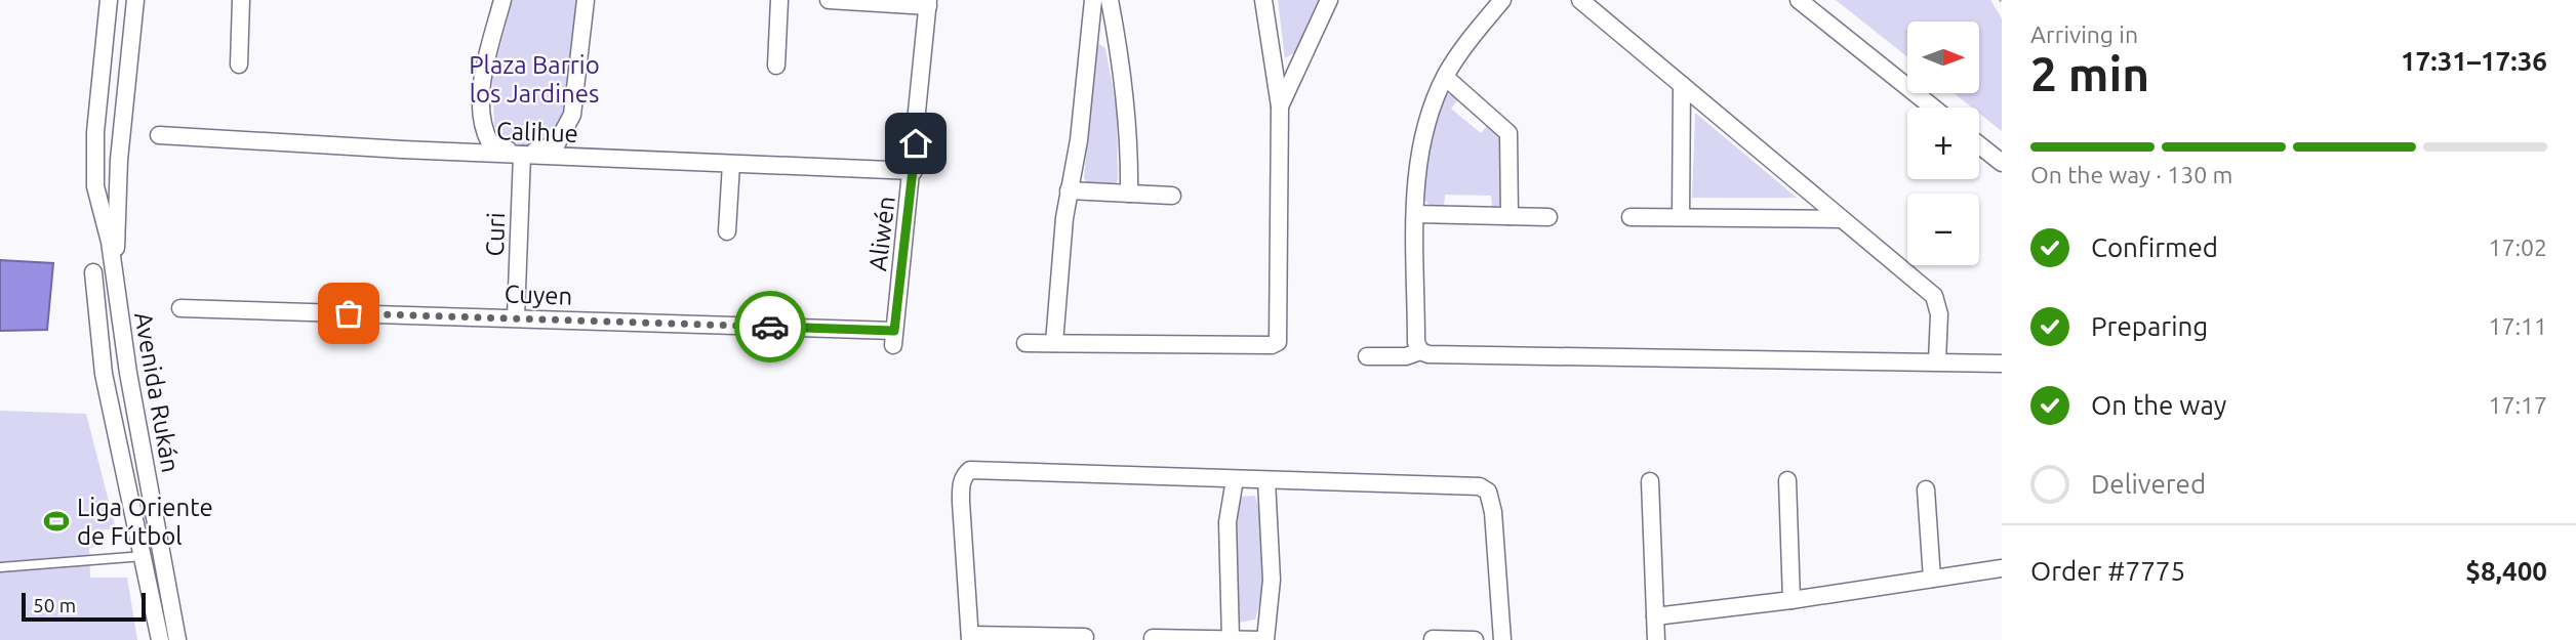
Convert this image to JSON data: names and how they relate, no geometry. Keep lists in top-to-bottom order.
{
  "streets": {
    "street": [
      "Calihue",
      "Aliwén",
      "Curi",
      "Cuyen",
      "Avenida Rukán"
    ]
  },
  "crossings": [
    ["Calihue", "Aliwén"],
    ["Calihue", "Curi"],
    ["Aliwén", "Cuyen"],
    ["Curi", "Cuyen"]
  ],
  "parks": ["Plaza Barrio los Jardines"],
  "places": {
    "sports": ["Liga Oriente de Fútbol"]
  },
  "scale_bar": "50 m",
  "north": "right",
  "page": {
    "heading": ["2 min", "Arriving in", "17:31–17:36"],
    "panel": ["Order #7775", "$8,400"],
    "map_buttons": ["+", "−"],
    "bar": "On the way · 130 m",
    "list": [
      ["Confirmed", "17:02"],
      ["Preparing", "17:11"],
      ["On the way", "17:17"],
      "Delivered"
    ],
    "scale": "50 m"
  }
}
